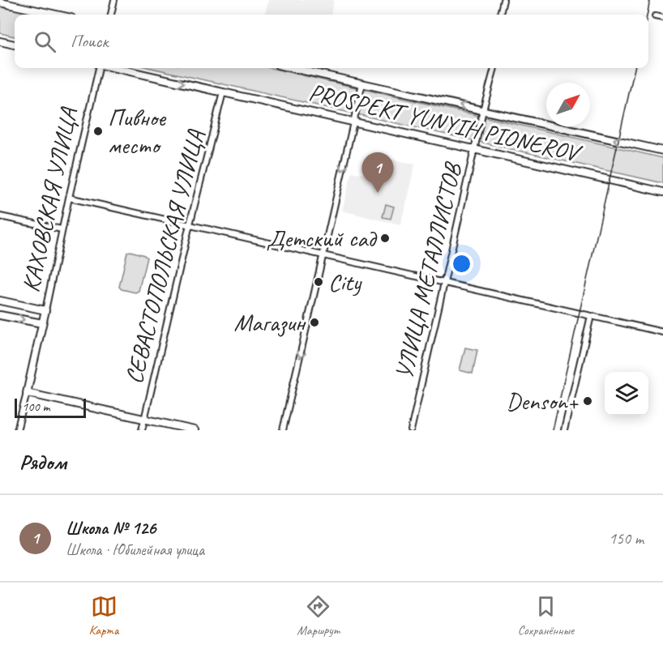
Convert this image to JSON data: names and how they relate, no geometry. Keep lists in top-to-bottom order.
{
  "streets": {
    "street": [
      "PROSPEKT YUNYIH PIONEROV",
      "КАХОВСКАЯ УЛИЦА",
      "СЕВАСТОПОЛЬСКАЯ УЛИЦА",
      "УЛИЦА МЕТАЛЛИСТОВ"
    ]
  },
  "crossings": [
    ["PROSPEKT YUNYIH PIONEROV", "СЕВАСТОПОЛЬСКАЯ УЛИЦА"],
    ["PROSPEKT YUNYIH PIONEROV", "УЛИЦА МЕТАЛЛИСТОВ"]
  ],
  "places": [
    "Пивное место",
    "Детский сад",
    "City",
    "Магазин",
    "Denson+"
  ],
  "scale_bar": "100 m",
  "north": "top right",
  "page": {
    "search": "Поиск",
    "pins": "1",
    "scale": "100 m",
    "heading": "Рядом",
    "list": [
      {
        "mark": "1",
        "name": "Школа № 126",
        "note": "Школа · Юбилейная улица",
        "value": "150 m"
      }
    ],
    "nav": ["Карта", "Маршрут", "Сохранённые"]
  }
}
